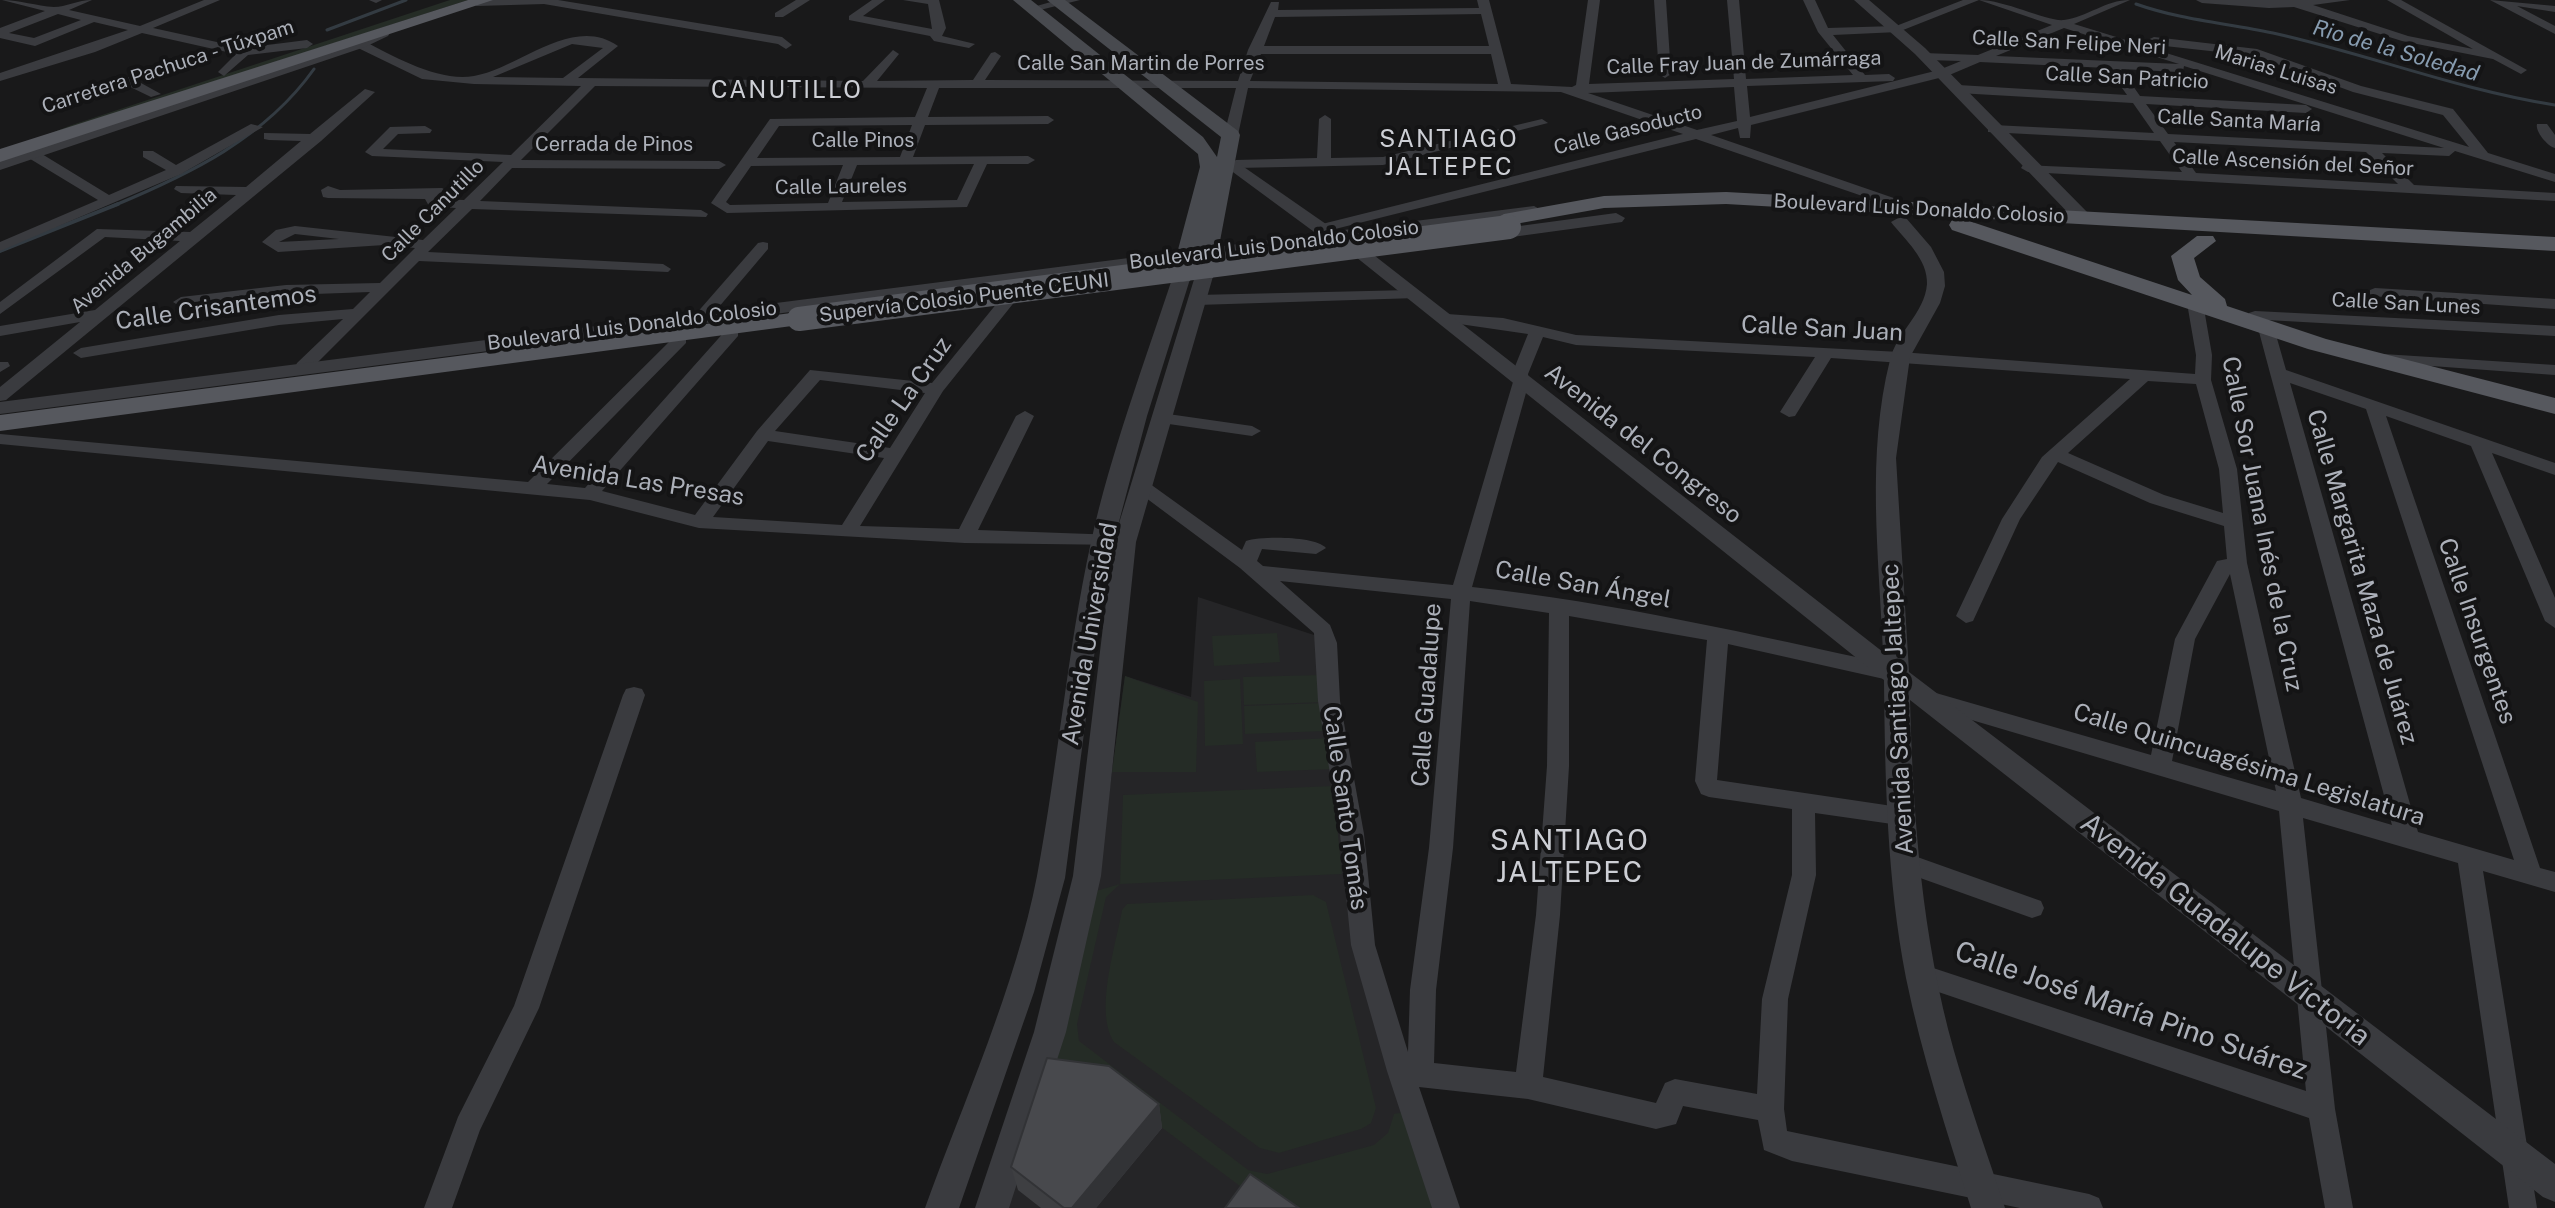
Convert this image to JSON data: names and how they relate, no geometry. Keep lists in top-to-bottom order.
{
  "streets": {
    "main road": [
      "Carretera Pachuca - Túxpam",
      "Boulevard Luis Donaldo Colosio",
      "Supervía Colosio Puente CEUNI",
      "Avenida Universidad"
    ],
    "street": [
      "Calle San Felipe Neri",
      "Calle Fray Juan de Zumárraga",
      "Calle San Martin de Porres",
      "Marias Luisas",
      "Calle San Patricio",
      "Calle Santa María",
      "Calle Gasoducto",
      "Calle Pinos",
      "Cerrada de Pinos",
      "Calle Ascensión del Señor",
      "Calle Laureles",
      "Calle Canutillo",
      "Avenida Bugambilia",
      "Calle San Lunes",
      "Calle Crisantemos",
      "Calle San Juan",
      "Calle La Cruz",
      "Avenida del Congreso",
      "Avenida Las Presas",
      "Calle Sor Juana Inés de la Cruz",
      "Calle Margarita Maza de Juárez",
      "Calle San Ángel",
      "Calle Insurgentes",
      "Calle Guadalupe",
      "Avenida Santiago Jaltepec",
      "Calle Quincuagésima Legislatura",
      "Calle Santo Tomás",
      "Avenida Guadalupe Victoria",
      "Calle José María Pino Suárez"
    ]
  },
  "crossings": [
    ["Calle San Felipe Neri", "Marias Luisas"],
    ["Calle Fray Juan de Zumárraga", "Calle San Martin de Porres"],
    ["Calle Fray Juan de Zumárraga", "Calle Gasoducto"],
    ["Calle San Martin de Porres", "Carretera Pachuca - Túxpam"],
    ["Calle San Martin de Porres", "Calle Gasoducto"],
    ["Calle San Martin de Porres", "Boulevard Luis Donaldo Colosio"],
    ["Calle San Martin de Porres", "Calle Canutillo"],
    ["Calle San Martin de Porres", "Avenida Universidad"],
    ["Calle San Martin de Porres", "Avenida Santiago Jaltepec"],
    ["Marias Luisas", "Calle San Patricio"],
    ["Marias Luisas", "Calle Santa María"],
    ["Calle Gasoducto", "Boulevard Luis Donaldo Colosio"],
    ["Calle Pinos", "Calle Laureles"],
    ["Cerrada de Pinos", "Calle Canutillo"],
    ["Boulevard Luis Donaldo Colosio", "Calle Canutillo"],
    ["Boulevard Luis Donaldo Colosio", "Supervía Colosio Puente CEUNI"],
    ["Boulevard Luis Donaldo Colosio", "Calle La Cruz"],
    ["Boulevard Luis Donaldo Colosio", "Avenida del Congreso"],
    ["Boulevard Luis Donaldo Colosio", "Calle Sor Juana Inés de la Cruz"],
    ["Boulevard Luis Donaldo Colosio", "Avenida Universidad"],
    ["Boulevard Luis Donaldo Colosio", "Avenida Santiago Jaltepec"],
    ["Calle Canutillo", "Calle Crisantemos"],
    ["Calle San Lunes", "Calle Margarita Maza de Juárez"],
    ["Calle San Juan", "Avenida del Congreso"],
    ["Calle San Juan", "Calle Sor Juana Inés de la Cruz"],
    ["Calle San Juan", "Calle Guadalupe"],
    ["Calle San Juan", "Avenida Santiago Jaltepec"],
    ["Calle La Cruz", "Avenida Las Presas"],
    ["Avenida del Congreso", "Calle San Ángel"],
    ["Avenida del Congreso", "Calle Guadalupe"],
    ["Avenida del Congreso", "Avenida Santiago Jaltepec"],
    ["Avenida del Congreso", "Avenida Guadalupe Victoria"],
    ["Avenida Las Presas", "Avenida Universidad"],
    ["Calle Sor Juana Inés de la Cruz", "Calle Quincuagésima Legislatura"],
    ["Calle Sor Juana Inés de la Cruz", "Avenida Guadalupe Victoria"],
    ["Calle Sor Juana Inés de la Cruz", "Calle José María Pino Suárez"],
    ["Calle Margarita Maza de Juárez", "Calle Quincuagésima Legislatura"],
    ["Calle San Ángel", "Calle Guadalupe"],
    ["Calle San Ángel", "Avenida Santiago Jaltepec"],
    ["Calle San Ángel", "Calle Santo Tomás"],
    ["Calle San Ángel", "Avenida Guadalupe Victoria"],
    ["Calle Insurgentes", "Calle Quincuagésima Legislatura"],
    ["Avenida Universidad", "Calle Santo Tomás"],
    ["Calle Guadalupe", "Calle Santo Tomás"],
    ["Avenida Santiago Jaltepec", "Avenida Guadalupe Victoria"],
    ["Avenida Santiago Jaltepec", "Calle José María Pino Suárez"],
    ["Calle Quincuagésima Legislatura", "Avenida Guadalupe Victoria"]
  ],
  "districts": ["CANUTILLO", "SANTIAGO JALTEPEC", "SANTIAGO JALTEPEC"],
  "water": ["Rio de la Soledad"]
}
